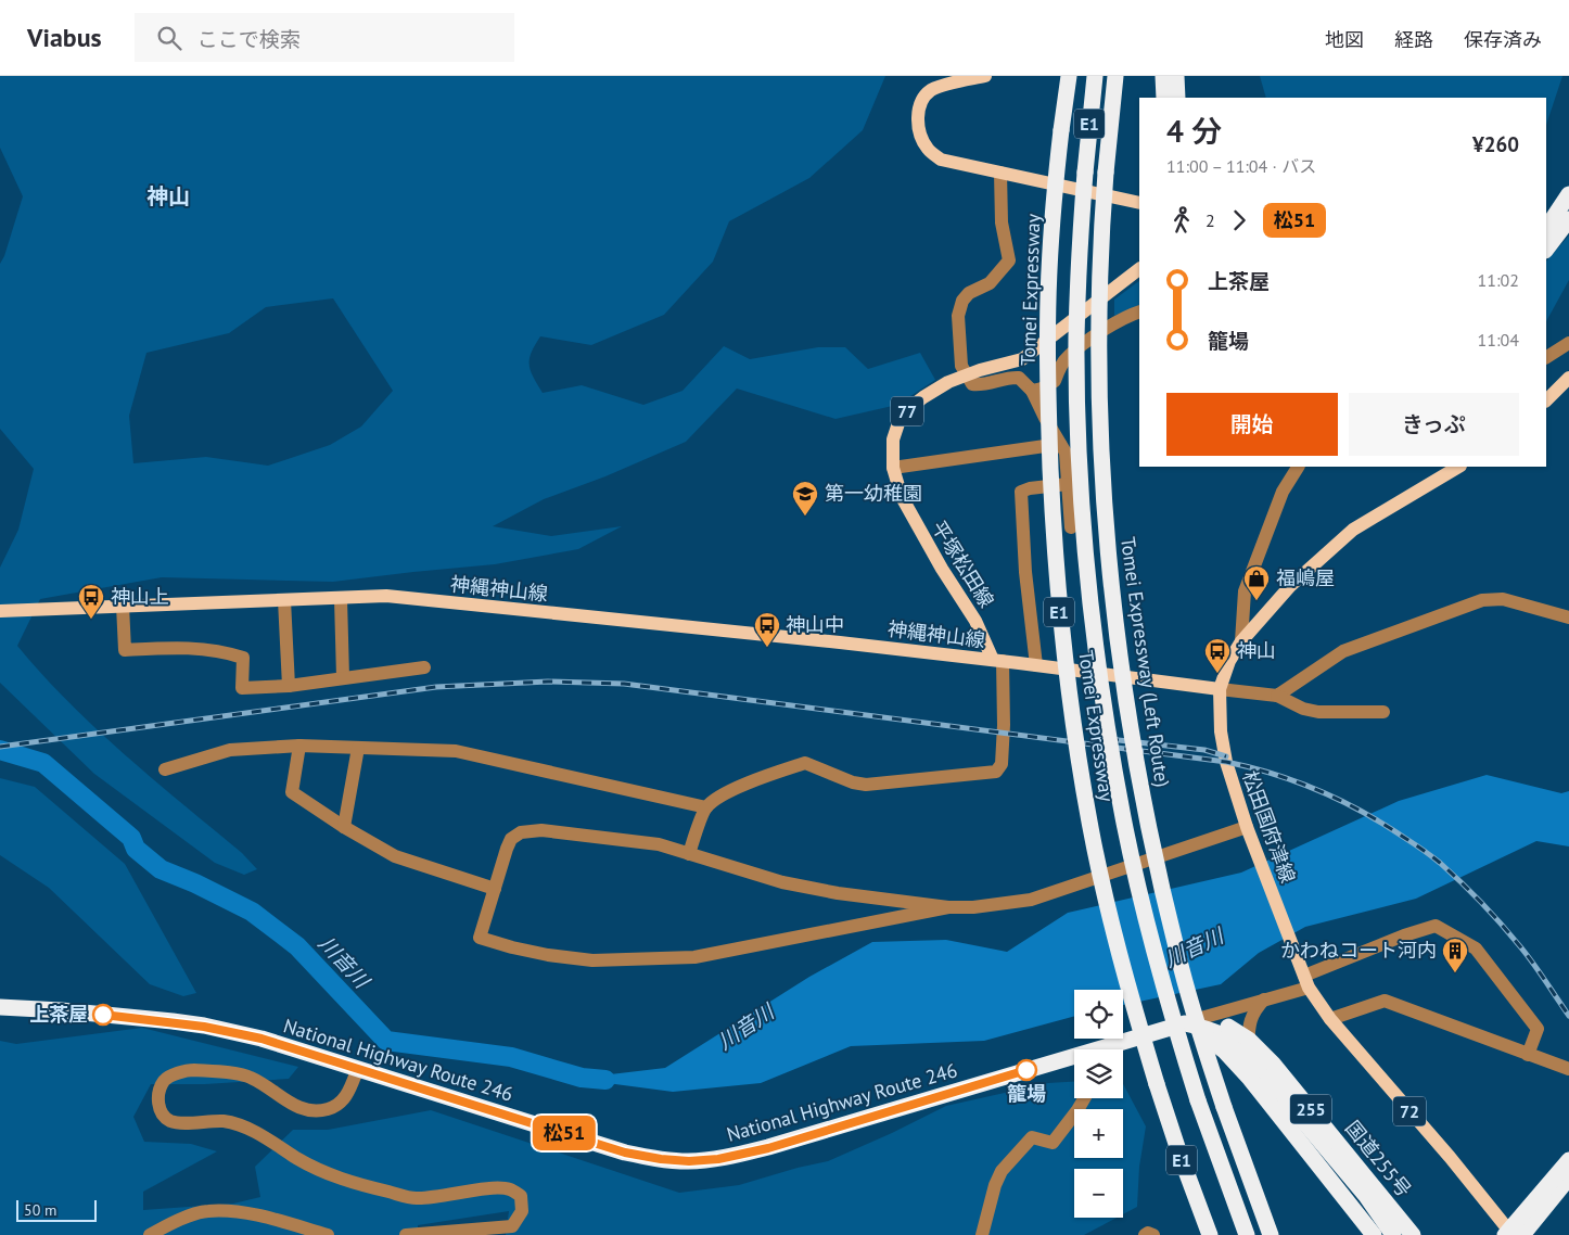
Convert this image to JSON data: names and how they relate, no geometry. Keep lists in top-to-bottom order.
{
  "streets": {
    "highway": [
      "E1",
      "Tomei Expressway",
      "Tomei Expressway (Left Route)",
      "National Highway Route 246",
      "255",
      "国道255号"
    ],
    "main road": [
      "77",
      "平塚松田線",
      "神縄神山線",
      "松田国府津線",
      "72"
    ]
  },
  "crossings": [
    ["平塚松田線", "神縄神山線"],
    ["National Highway Route 246", "国道255号"]
  ],
  "districts": ["神山"],
  "water": ["川音川"],
  "places": {
    "school or university": ["第一幼稚園"],
    "shop": ["福嶋屋"],
    "bus stop": ["神山上", "神山中", "神山"],
    "building": ["かわねコート河内"],
    "other": ["上茶屋", "籠場"]
  },
  "lines": ["bus line 松51"],
  "scale_bar": "50 m",
  "page": {
    "header": "Viabus",
    "search": "ここで検索",
    "nav": ["地図", "経路", "保存済み"],
    "on_map": "松51",
    "heading": ["4 分", "11:00 – 11:04 · バス", "¥260"],
    "legs": ["2", "松51"],
    "list": [
      {
        "name": "上茶屋",
        "value": "11:02"
      },
      {
        "name": "籠場",
        "value": "11:04"
      }
    ],
    "buttons": ["開始", "きっぷ"],
    "map_buttons": ["+", "−"],
    "scale": "50 m"
  }
}
